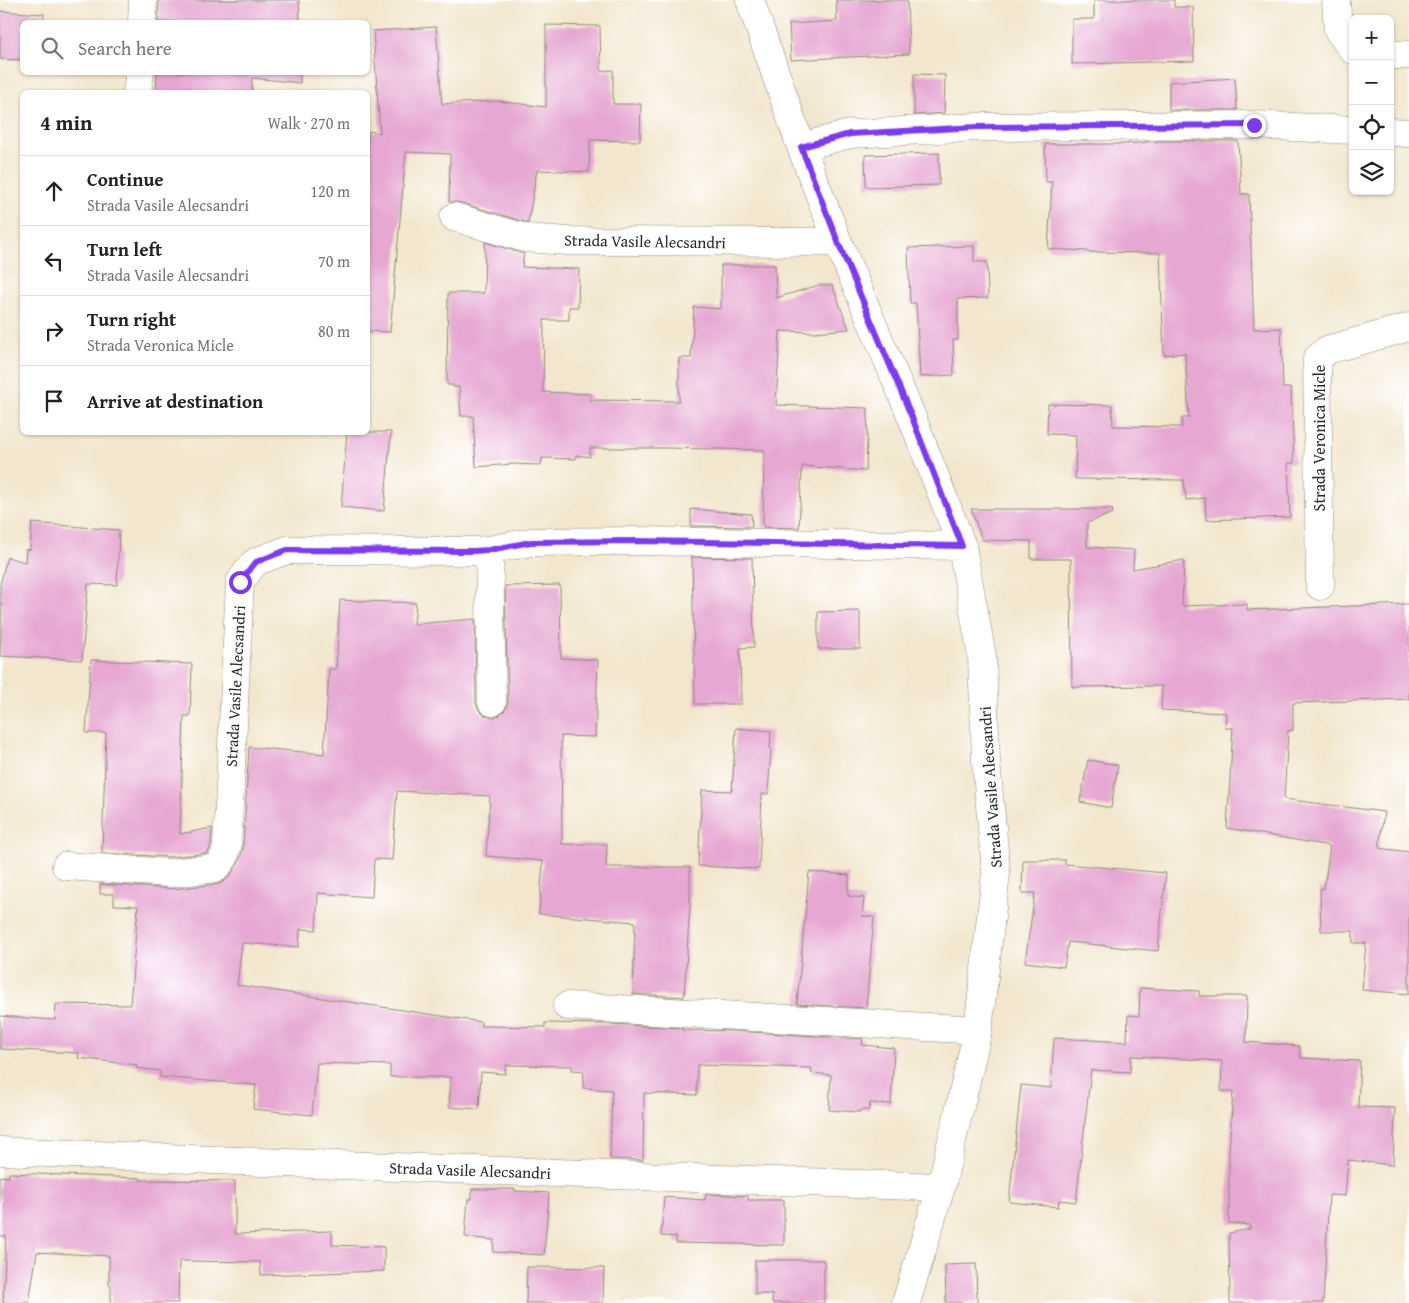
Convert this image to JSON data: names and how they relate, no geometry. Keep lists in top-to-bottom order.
{
  "streets": {
    "street": ["Strada Vasile Alecsandri", "Strada Veronica Micle"]
  },
  "page": {
    "map_buttons": ["+", "−"],
    "search": "Search here",
    "heading": ["4 min", "Walk · 270 m"],
    "list": [
      ["Continue", "Strada Vasile Alecsandri", "120 m"],
      ["Turn left", "Strada Vasile Alecsandri", "70 m"],
      ["Turn right", "Strada Veronica Micle", "80 m"],
      "Arrive at destination"
    ]
  }
}
